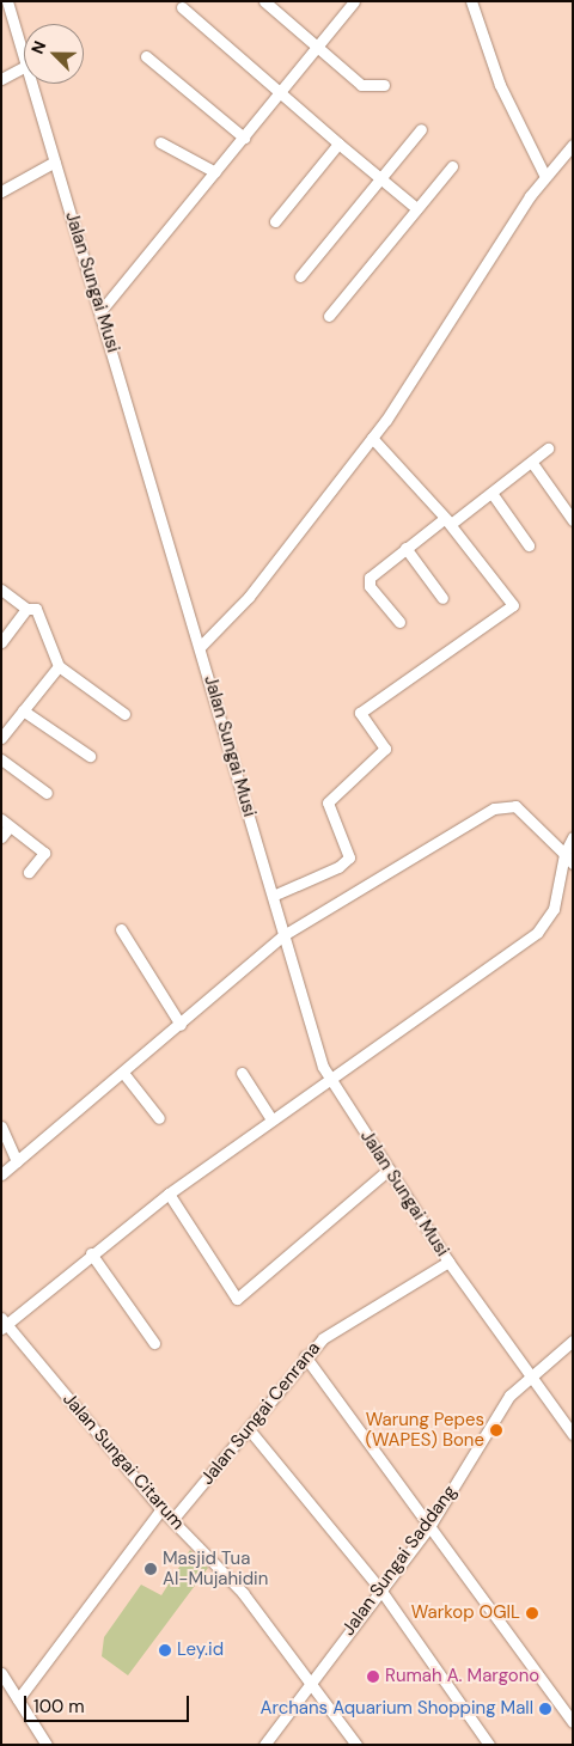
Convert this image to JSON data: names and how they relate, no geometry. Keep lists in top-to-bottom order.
{
  "streets": {
    "street": [
      "Jalan Sungai Musi",
      "Jalan Sungai Cenrana",
      "Jalan Sungai Citarum",
      "Jalan Sungai Saddang"
    ]
  },
  "crossings": [
    ["Jalan Sungai Musi", "Jalan Sungai Cenrana"],
    ["Jalan Sungai Musi", "Jalan Sungai Saddang"],
    ["Jalan Sungai Cenrana", "Jalan Sungai Citarum"],
    ["Jalan Sungai Citarum", "Jalan Sungai Saddang"]
  ],
  "places": [
    "Warung Pepes (WAPES) Bone",
    "Masjid Tua Al-Mujahidin",
    "Warkop OGIL",
    "Ley.id",
    "Rumah A. Margono",
    "Archans Aquarium Shopping Mall"
  ],
  "scale_bar": "100 m",
  "north": "top left"
}
